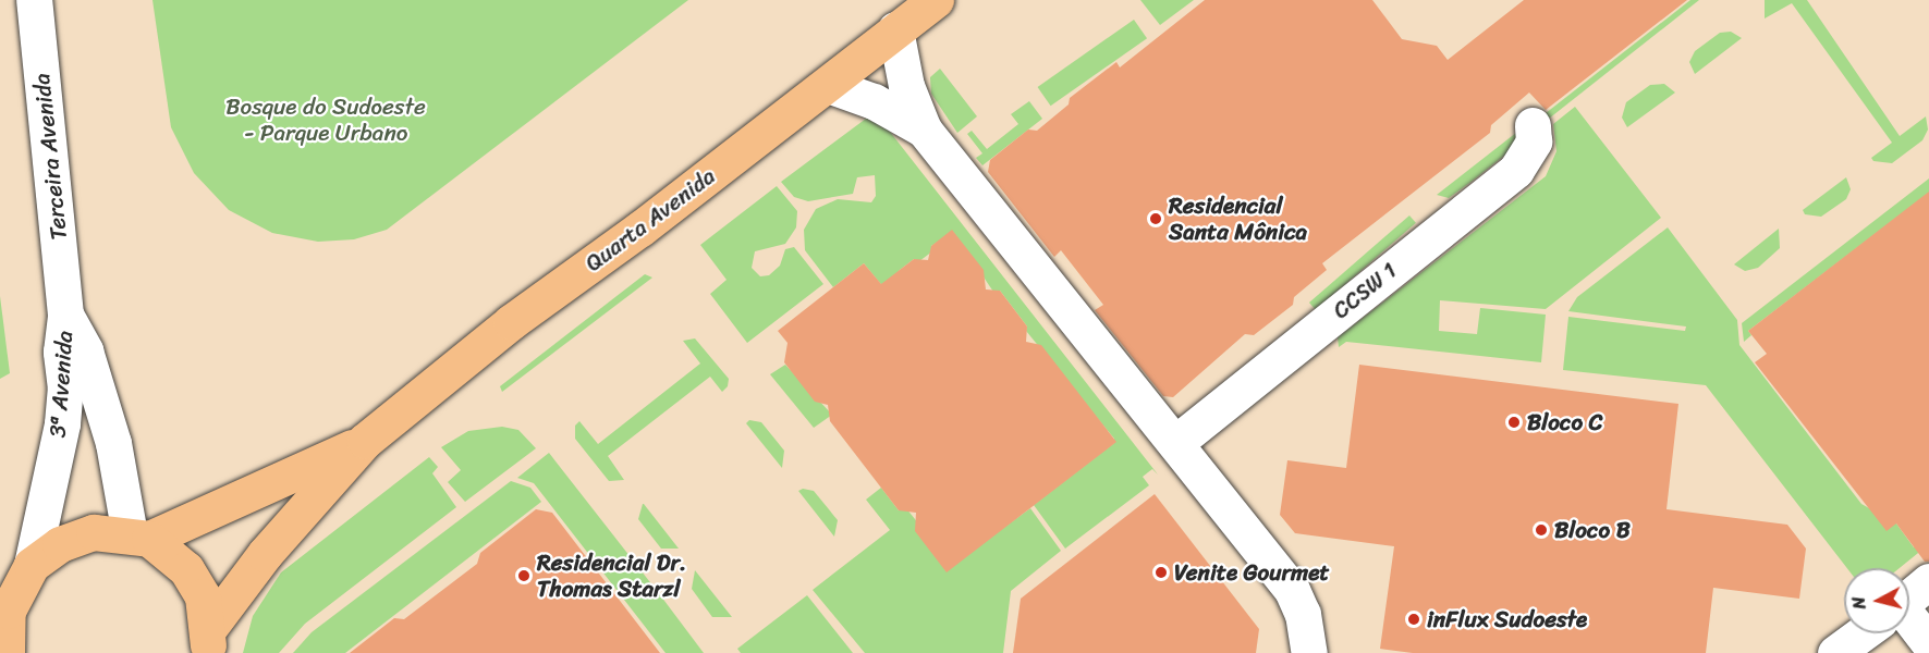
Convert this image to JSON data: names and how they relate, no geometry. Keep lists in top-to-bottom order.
{
  "streets": {
    "main road": ["Quarta Avenida"],
    "street": ["Terceira Avenida", "CCSW 1", "3ª Avenida"]
  },
  "crossings": [
    ["Terceira Avenida", "3ª Avenida"],
    ["Quarta Avenida", "3ª Avenida"]
  ],
  "parks": ["Bosque do Sudoeste - Parque Urbano"],
  "places": [
    "Residencial Santa Mônica",
    "Bloco C",
    "Bloco B",
    "Venite Gourmet",
    "Residencial Dr. Thomas Starzl",
    "inFlux Sudoeste"
  ],
  "north": "left"
}
